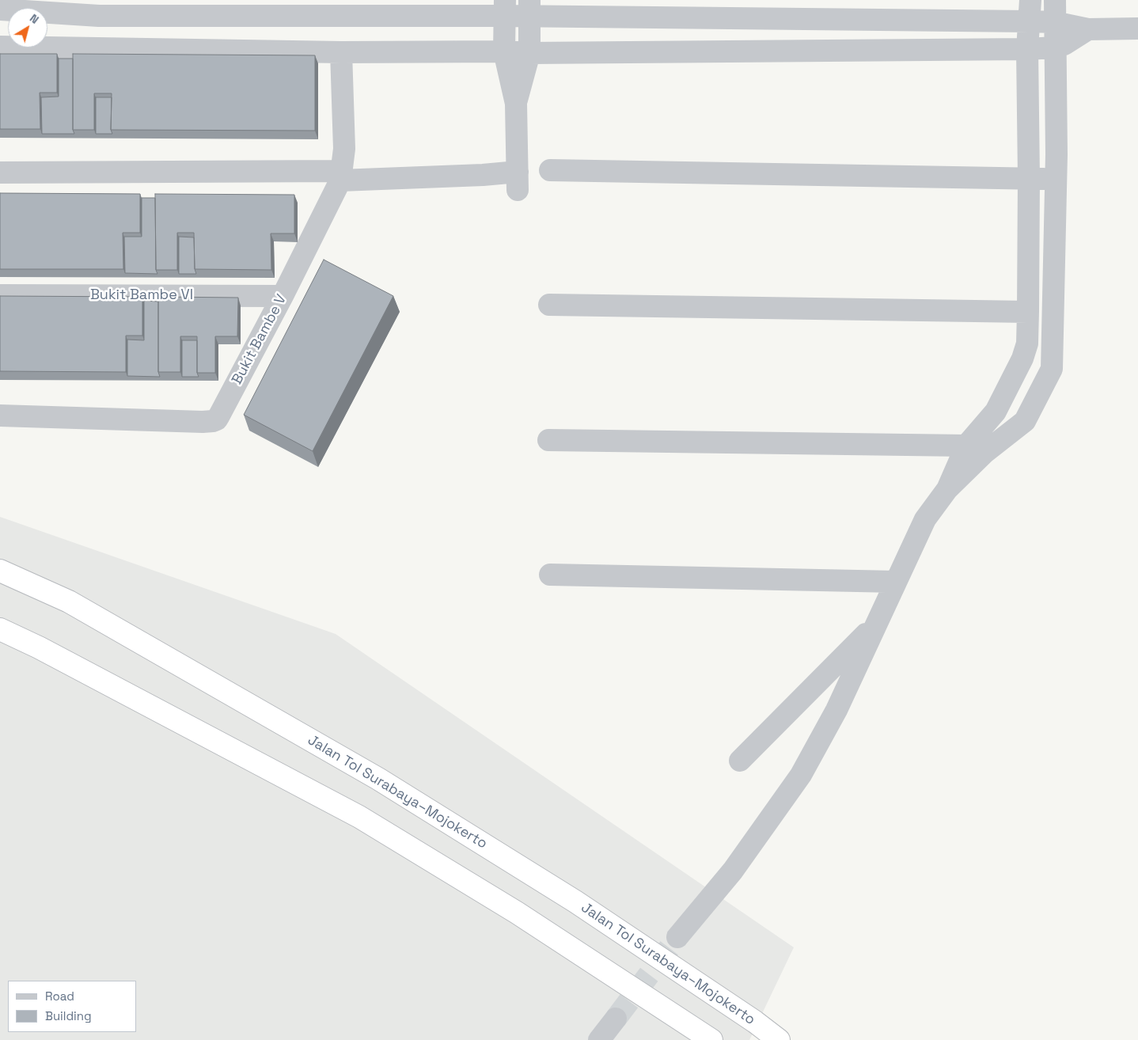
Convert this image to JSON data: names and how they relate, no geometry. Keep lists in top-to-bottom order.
{
  "streets": {
    "highway": ["Jalan Tol Surabaya–Mojokerto"],
    "street": ["Bukit Bambe VI", "Bukit Bambe V"]
  },
  "crossings": [
    ["Bukit Bambe VI", "Bukit Bambe V"]
  ],
  "legend": ["Road", "Building"],
  "north": "top right"
}
